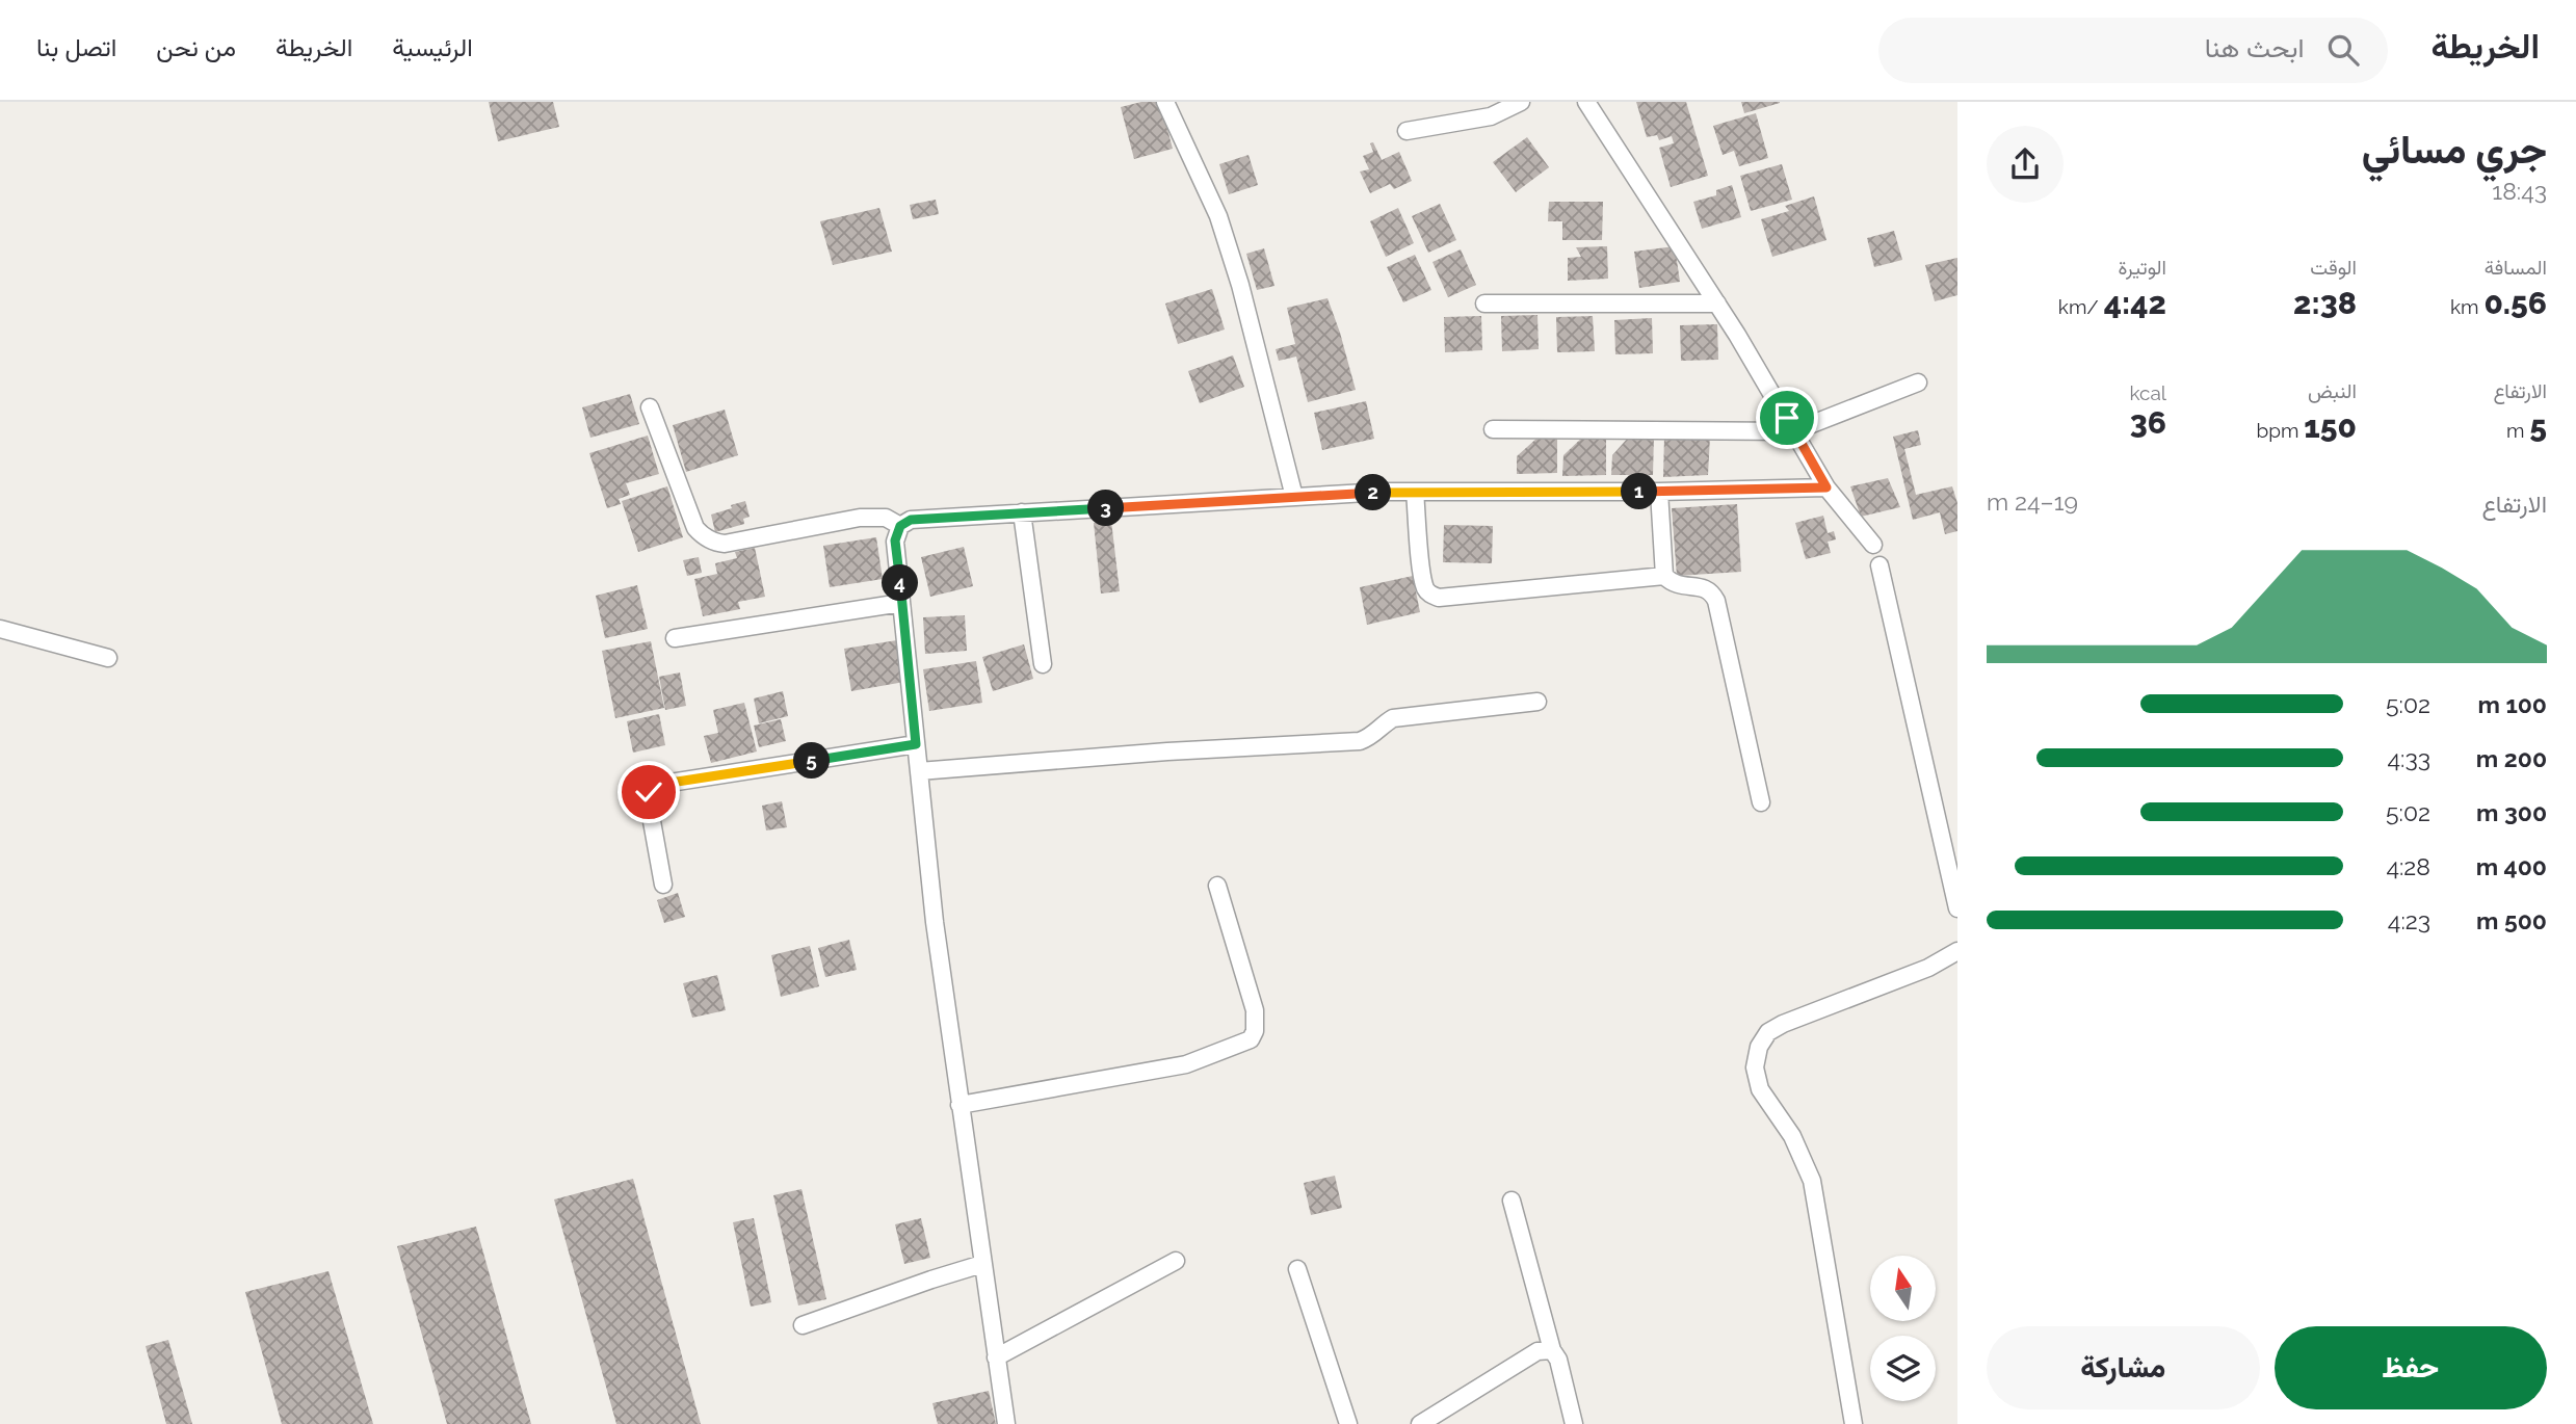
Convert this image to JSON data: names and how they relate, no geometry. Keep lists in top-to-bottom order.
{
  "north": "top",
  "page": {
    "header": "الخريطة",
    "search": "ابحث هنا",
    "nav": [
      "الرئيسية",
      "الخريطة",
      "من نحن",
      "اتصل بنا"
    ],
    "heading": ["جري مسائي", "18:43"],
    "stats": [
      ["المسافة", "0.56 km"],
      ["الوقت", "2:38"],
      ["الوتيرة", "4:42 /km"],
      ["الارتفاع", "5 m"],
      ["النبض", "150 bpm"],
      ["kcal", "36"]
    ],
    "chart": ["الارتفاع", "19–24 m"],
    "pins": [
      "1",
      "2",
      "3",
      "4",
      "5"
    ],
    "list": [
      {
        "name": "100 m",
        "note": "5:02"
      },
      {
        "name": "200 m",
        "note": "4:33"
      },
      {
        "name": "300 m",
        "note": "5:02"
      },
      {
        "name": "400 m",
        "note": "4:28"
      },
      {
        "name": "500 m",
        "note": "4:23"
      }
    ],
    "buttons": ["حفظ", "مشاركة"]
  }
}
